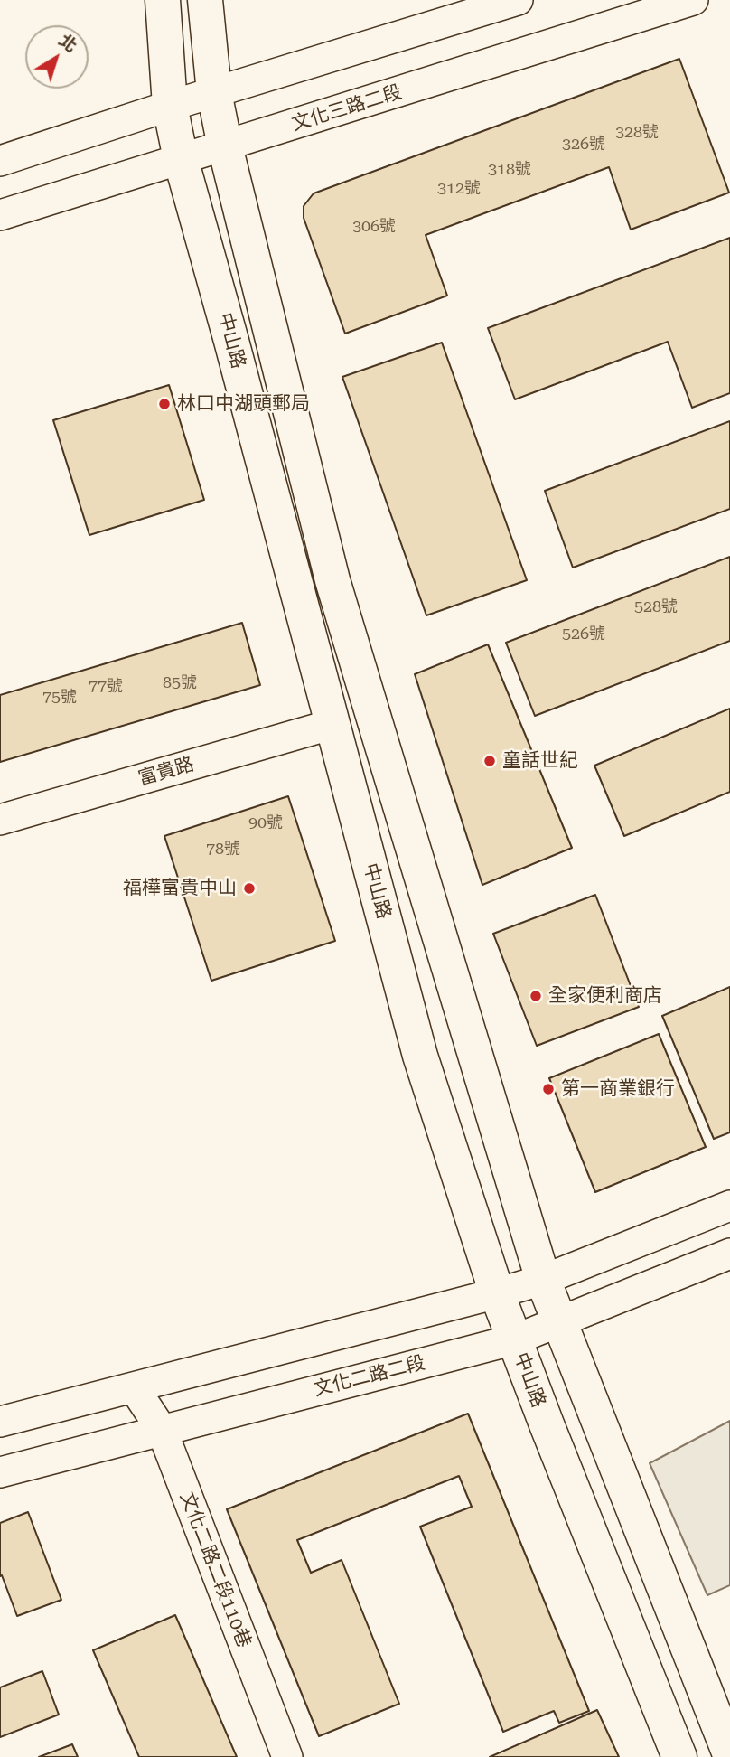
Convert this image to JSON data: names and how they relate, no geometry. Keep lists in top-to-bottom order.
{
  "streets": {
    "main road": ["中山路"],
    "street": [
      "文化三路二段",
      "富貴路",
      "文化二路二段",
      "文化二路二段110巷"
    ]
  },
  "crossings": [
    ["文化三路二段", "中山路"],
    ["中山路", "富貴路"],
    ["中山路", "文化二路二段"],
    ["文化二路二段", "文化二路二段110巷"]
  ],
  "places": [
    "林口中湖頭郵局",
    "童話世紀",
    "福樺富貴中山",
    "全家便利商店",
    "第一商業銀行"
  ],
  "house_numbers": [
    "328號",
    "326號",
    "318號",
    "312號",
    "306號",
    "528號",
    "526號",
    "85號",
    "77號",
    "75號",
    "90號",
    "78號"
  ],
  "north": "top right"
}
